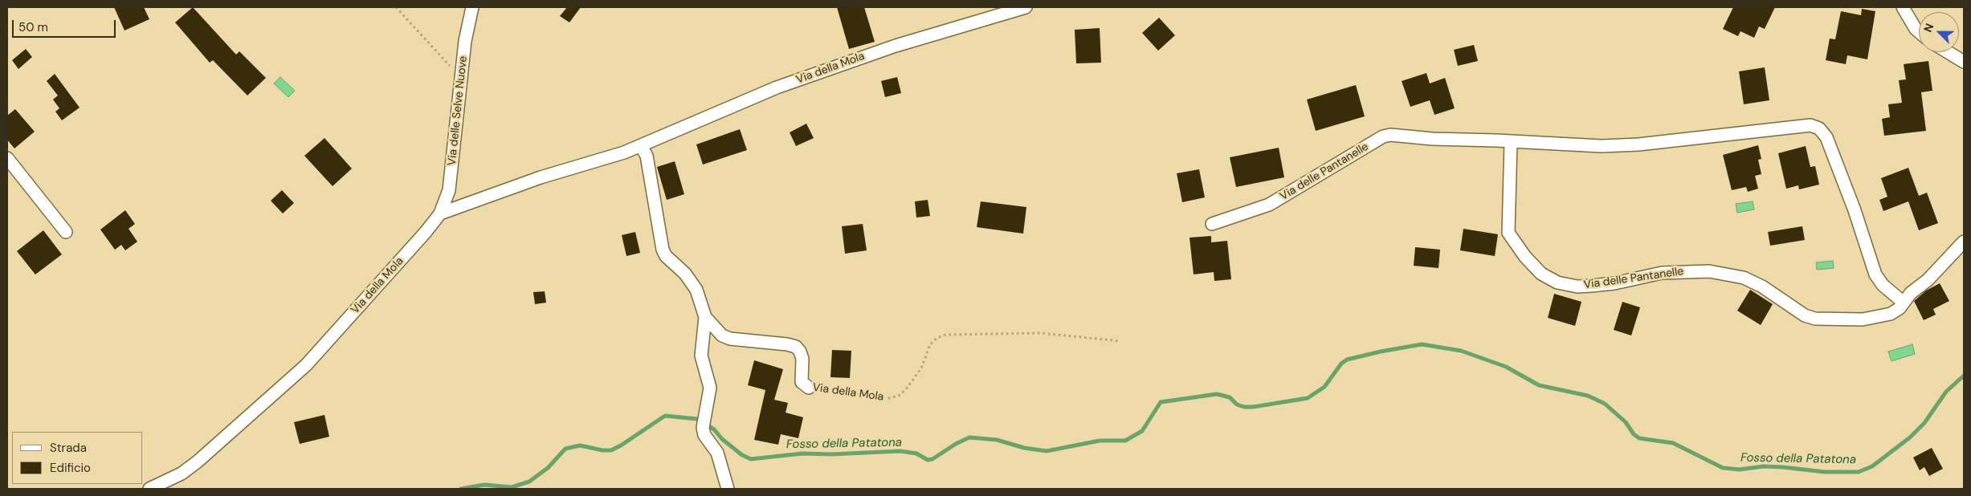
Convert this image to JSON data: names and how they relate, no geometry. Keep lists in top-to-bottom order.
{
  "streets": {
    "street": ["Via della Mola", "Via delle Selve Nuove", "Via delle Pantanelle"]
  },
  "crossings": [
    ["Via della Mola", "Via delle Selve Nuove"]
  ],
  "water": ["Fosso della Patatona"],
  "legend": ["Strada", "Edificio"],
  "scale_bar": "50 m",
  "north": "top left"
}
